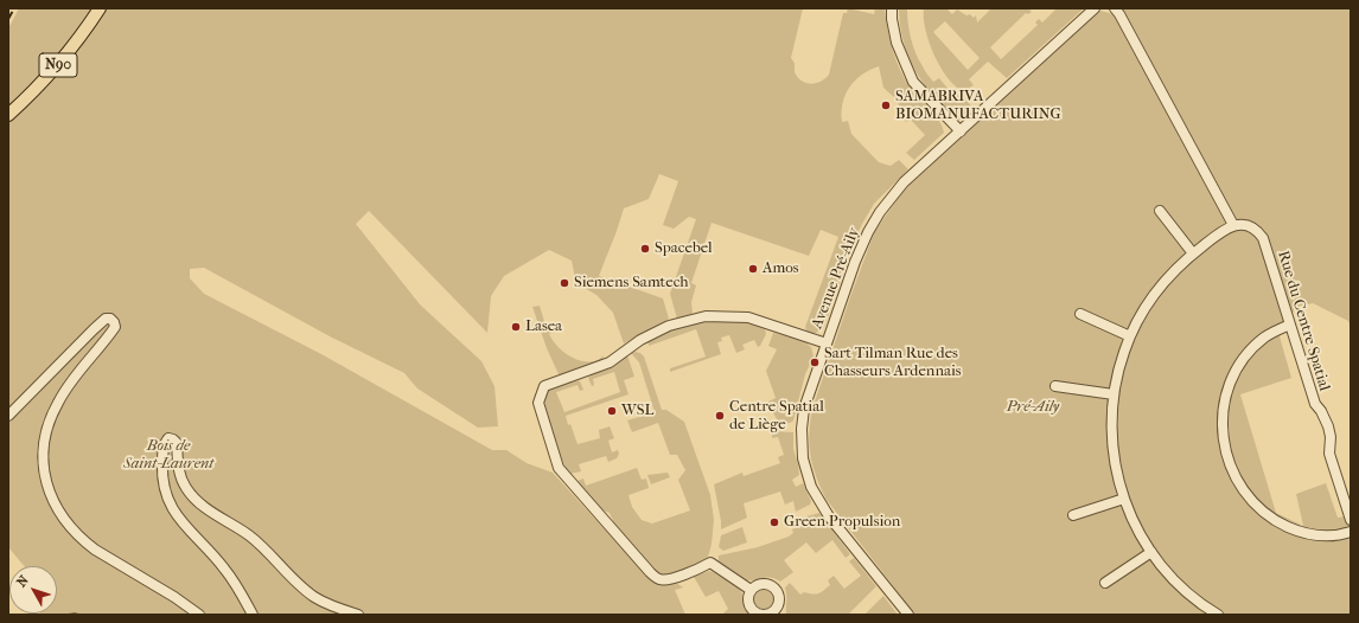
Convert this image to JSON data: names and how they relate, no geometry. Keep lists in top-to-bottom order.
{
  "streets": {
    "main road": ["N90"],
    "street": ["Avenue Pré-Aily", "Rue du Centre Spatial"]
  },
  "parks": ["Pré-Aily", "Bois de Saint-Laurent"],
  "places": [
    "SAMABRIVA BIOMANUFACTURING",
    "Spacebel",
    "Amos",
    "Siemens Samtech",
    "Lasea",
    "Sart Tilman Rue des Chasseurs Ardennais",
    "WSL",
    "Centre Spatial de Liège",
    "Green Propulsion"
  ],
  "north": "top left"
}
